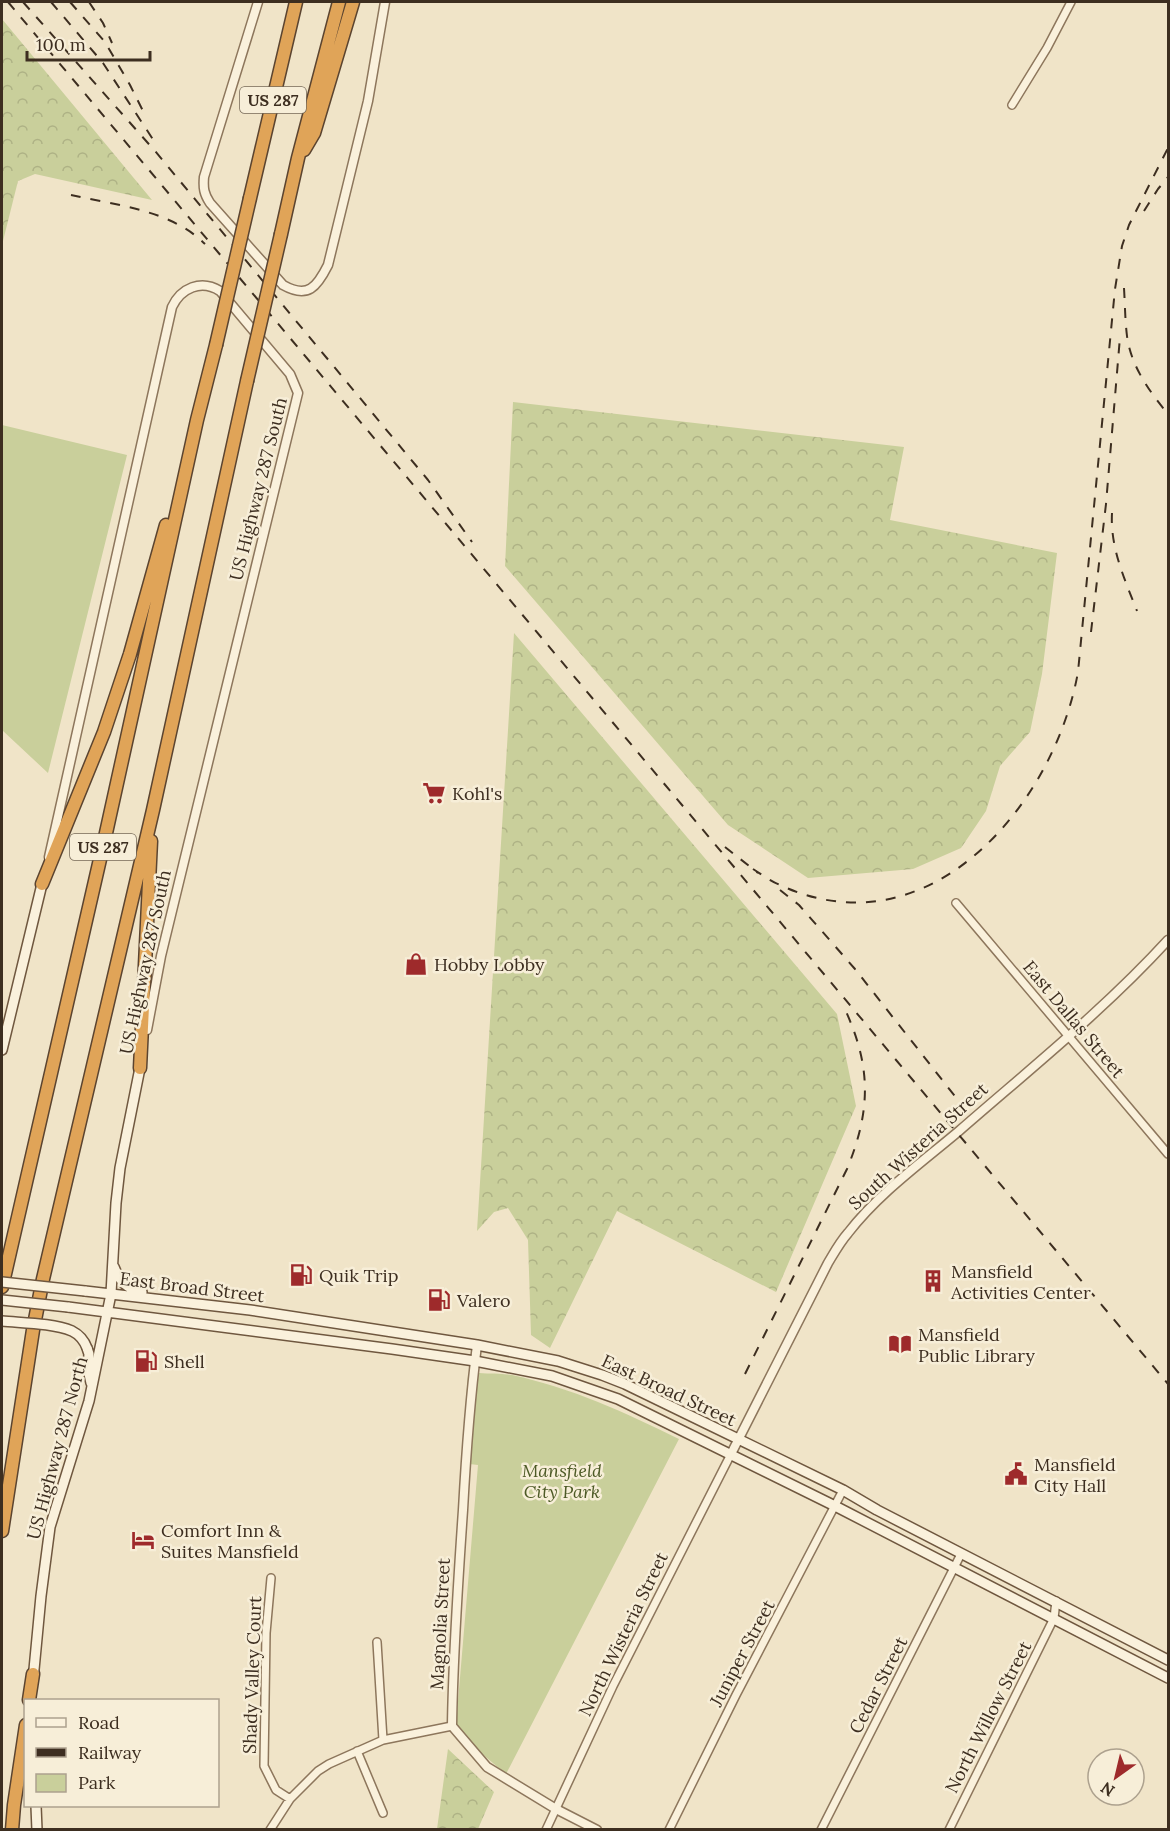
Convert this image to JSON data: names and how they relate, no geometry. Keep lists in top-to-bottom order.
{
  "streets": {
    "highway": ["US 287"],
    "main road": ["US Highway 287 South", "East Broad Street", "US Highway 287 North"],
    "street": [
      "East Dallas Street",
      "South Wisteria Street",
      "Magnolia Street",
      "North Wisteria Street",
      "Juniper Street",
      "Shady Valley Court",
      "Cedar Street",
      "North Willow Street"
    ]
  },
  "crossings": [
    ["US Highway 287 South", "East Broad Street"],
    ["US Highway 287 South", "US Highway 287 North"],
    ["East Dallas Street", "South Wisteria Street"],
    ["South Wisteria Street", "East Broad Street"],
    ["South Wisteria Street", "North Wisteria Street"],
    ["East Broad Street", "US Highway 287 North"],
    ["East Broad Street", "Magnolia Street"],
    ["East Broad Street", "North Wisteria Street"],
    ["East Broad Street", "Juniper Street"],
    ["East Broad Street", "Cedar Street"],
    ["East Broad Street", "North Willow Street"]
  ],
  "parks": ["Mansfield City Park"],
  "places": {
    "supermarket": ["Kohl's"],
    "shop": ["Hobby Lobby"],
    "fuel station": ["Quik Trip", "Valero", "Shell"],
    "building": ["Mansfield Activities Center"],
    "library": ["Mansfield Public Library"],
    "public building": ["Mansfield City Hall"],
    "hotel": ["Comfort Inn & Suites Mansfield"]
  },
  "legend": ["Road", "Railway", "Park"],
  "scale_bar": "100 m",
  "north": "bottom left"
}
